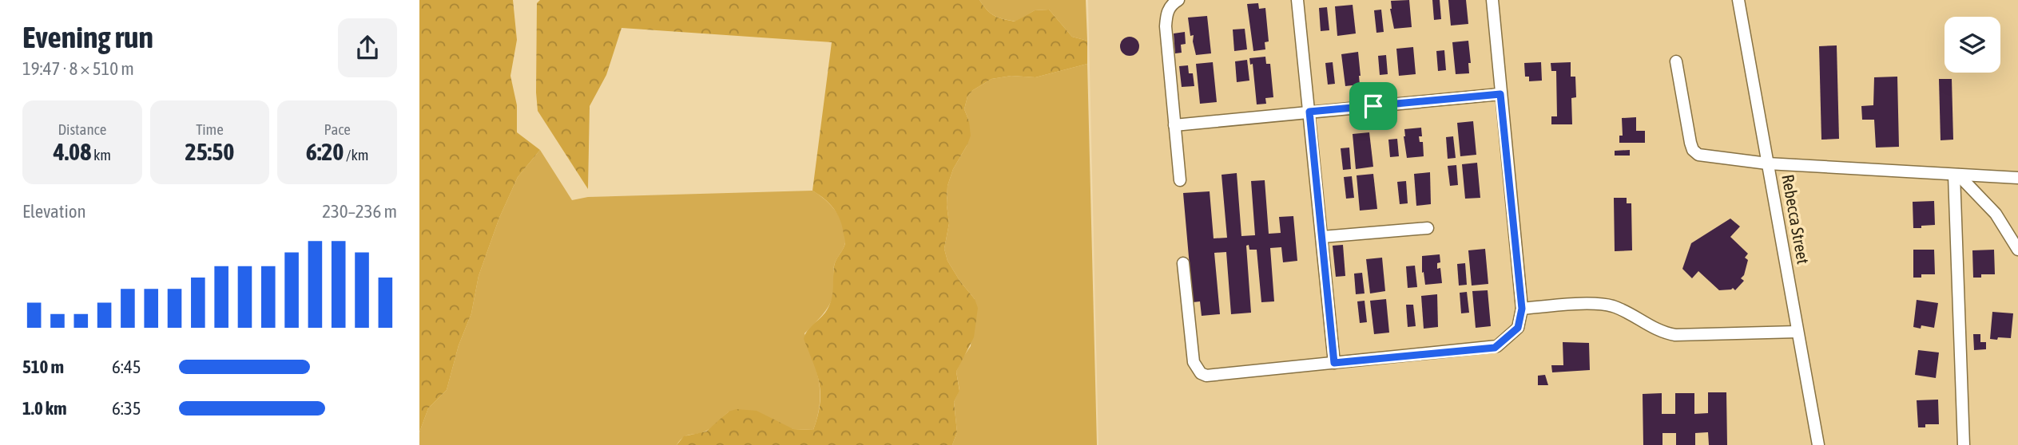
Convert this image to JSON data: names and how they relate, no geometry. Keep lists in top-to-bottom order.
{
  "streets": {
    "street": ["Rebecca Street"]
  },
  "page": {
    "heading": ["Evening run", "19:47 · 8 × 510 m"],
    "stats": [
      ["Distance", "4.08 km"],
      ["Time", "25:50"],
      ["Pace", "6:20 /km"]
    ],
    "chart": ["Elevation", "230–236 m"],
    "list": [
      {
        "name": "510 m",
        "note": "6:45"
      },
      {
        "name": "1.0 km",
        "note": "6:35"
      }
    ]
  }
}
